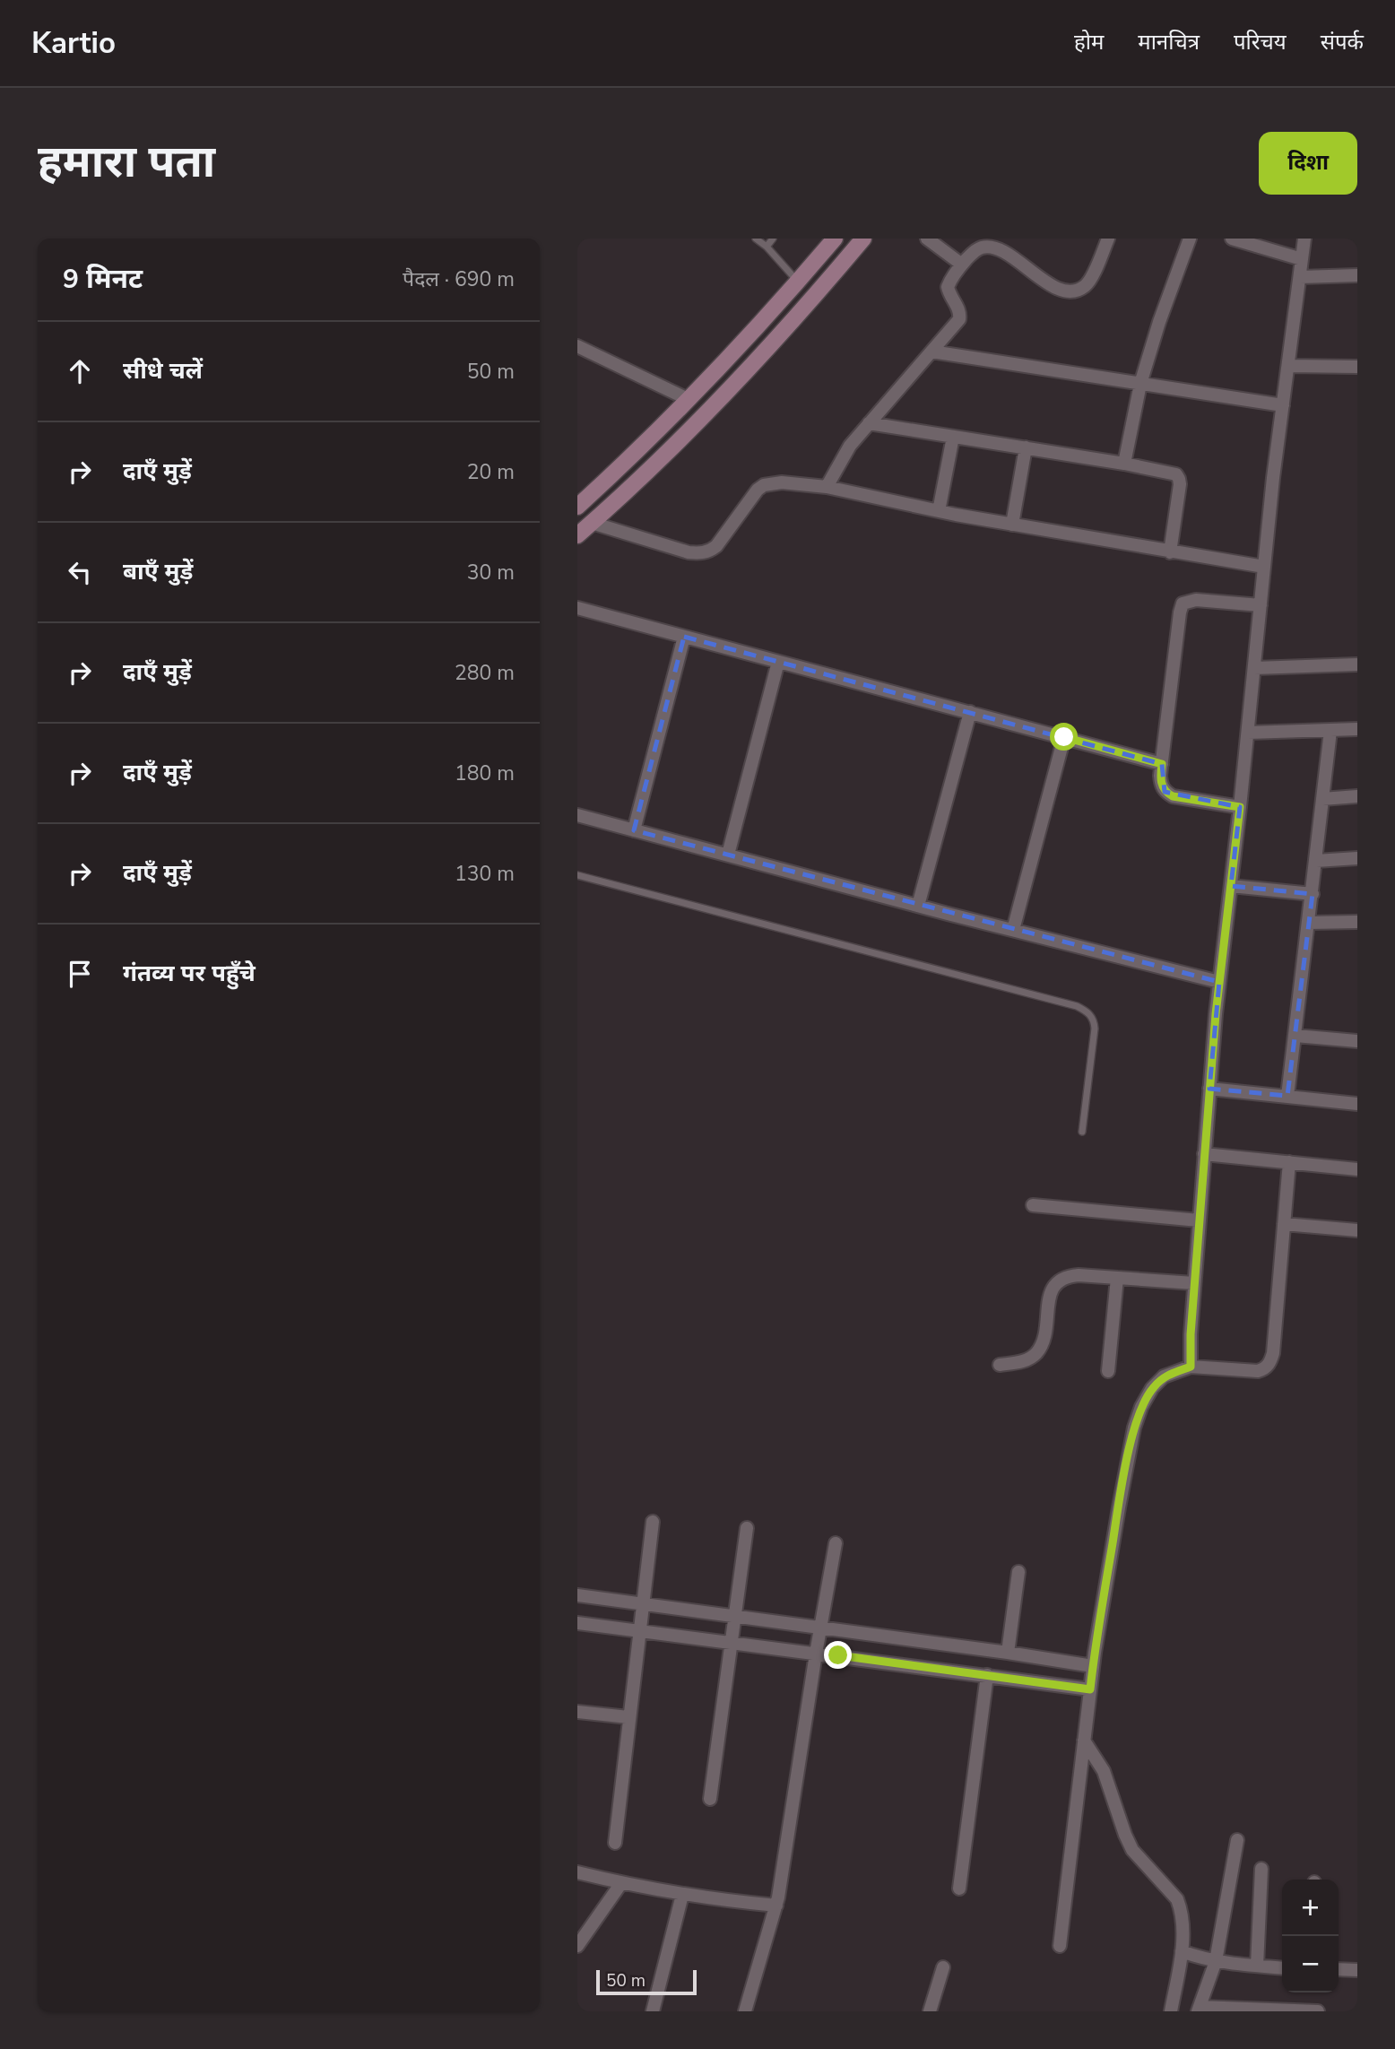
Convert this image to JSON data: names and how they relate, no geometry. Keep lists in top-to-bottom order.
{
  "scale_bar": "50 m",
  "page": {
    "header": "Kartio",
    "nav": [
      "होम",
      "मानचित्र",
      "परिचय",
      "संपर्क"
    ],
    "title": "हमारा पता",
    "buttons": "दिशा",
    "heading": ["9 मिनट", "पैदल · 690 m"],
    "list": [
      ["सीधे चलें", "50 m"],
      ["दाएँ मुड़ें", "20 m"],
      ["बाएँ मुड़ें", "30 m"],
      ["दाएँ मुड़ें", "280 m"],
      ["दाएँ मुड़ें", "180 m"],
      ["दाएँ मुड़ें", "130 m"],
      "गंतव्य पर पहुँचे"
    ],
    "map_buttons": ["+", "−"],
    "scale": "50 m"
  }
}
